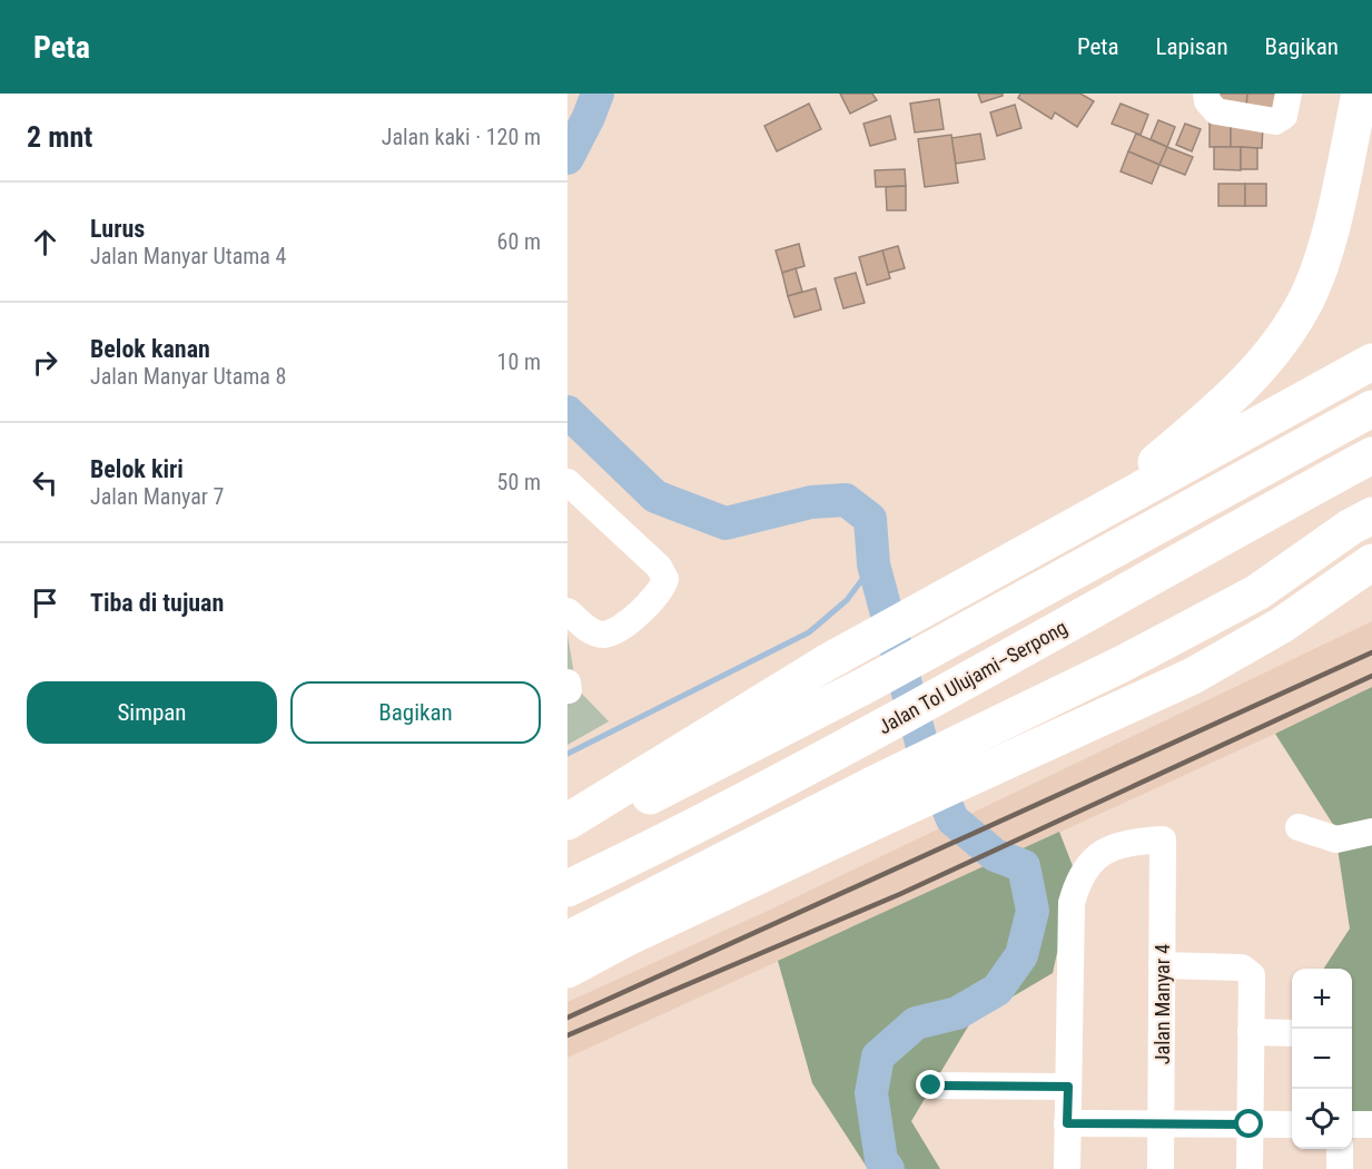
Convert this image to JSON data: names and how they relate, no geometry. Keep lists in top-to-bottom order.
{
  "streets": {
    "highway": ["Jalan Tol Ulujami–Serpong"],
    "street": ["Jalan Manyar 4"]
  },
  "page": {
    "header": "Peta",
    "nav": ["Peta", "Lapisan", "Bagikan"],
    "heading": ["2 mnt", "Jalan kaki · 120 m"],
    "list": [
      ["Lurus", "Jalan Manyar Utama 4", "60 m"],
      ["Belok kanan", "Jalan Manyar Utama 8", "10 m"],
      ["Belok kiri", "Jalan Manyar 7", "50 m"],
      "Tiba di tujuan"
    ],
    "buttons": ["Simpan", "Bagikan"],
    "map_buttons": ["+", "−"]
  }
}
